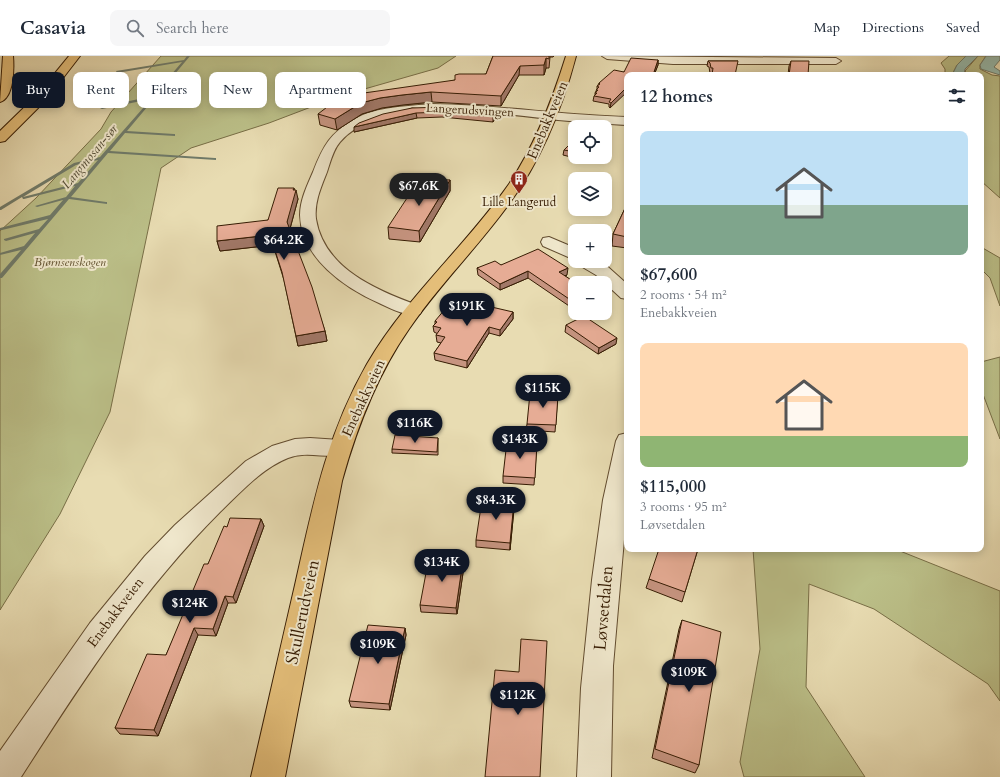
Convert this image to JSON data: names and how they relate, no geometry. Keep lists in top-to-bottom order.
{
  "streets": {
    "main road": ["Enebakkveien", "Skullerudveien"],
    "street": ["Langerudsvingen", "Løvsetdalen"]
  },
  "crossings": [
    ["Langerudsvingen", "Enebakkveien"],
    ["Enebakkveien", "Skullerudveien"]
  ],
  "water": ["Langmosan-sør"],
  "parks": ["Bjørnsenskogen"],
  "places": {
    "building": ["Lille Langerud"]
  },
  "page": {
    "header": "Casavia",
    "search": "Search here",
    "nav": ["Map", "Directions", "Saved"],
    "chip": [
      "Buy",
      "Rent",
      "Filters",
      "New",
      "Apartment"
    ],
    "heading": "12 homes",
    "map_buttons": ["+", "−"],
    "list": [
      {
        "name": "$67,600",
        "note": "2 rooms · 54 m² · Enebakkveien"
      },
      {
        "name": "$115,000",
        "note": "3 rooms · 95 m² · Løvsetdalen"
      }
    ],
    "price": [
      "$67.6K",
      "$64.2K",
      "$191K",
      "$115K",
      "$116K",
      "$143K",
      "$84.3K",
      "$134K",
      "$124K",
      "$109K",
      "$109K",
      "$112K"
    ]
  }
}
